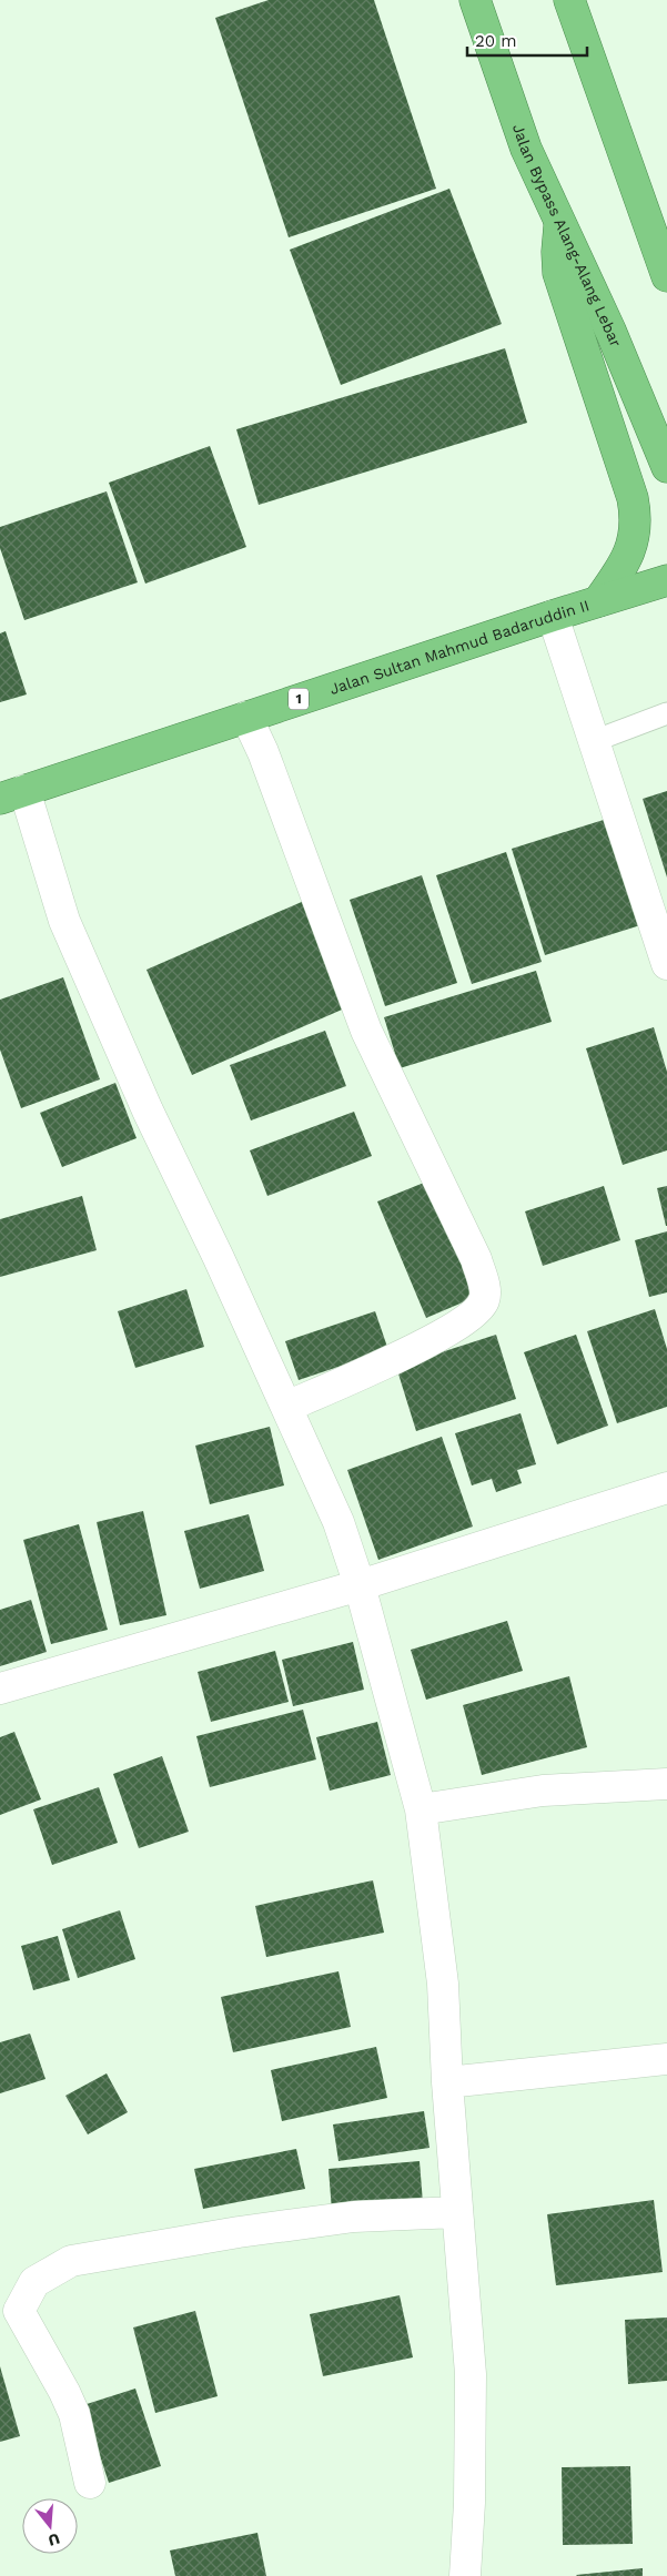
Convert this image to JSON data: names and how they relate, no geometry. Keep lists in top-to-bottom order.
{
  "streets": {
    "highway": ["Jalan Bypass Alang-Alang Lebar", "Jalan Sultan Mahmud Badaruddin II", "1"]
  },
  "scale_bar": "20 m",
  "north": "bottom"
}
